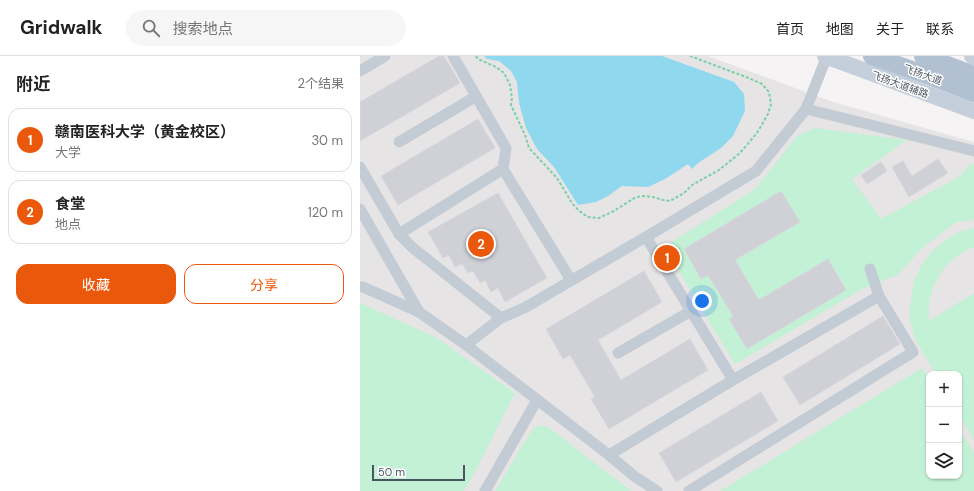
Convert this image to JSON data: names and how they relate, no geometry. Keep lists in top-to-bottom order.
{
  "streets": {
    "main road": ["飞扬大道"],
    "street": ["飞扬大道辅路"]
  },
  "scale_bar": "50 m",
  "page": {
    "header": "Gridwalk",
    "search": "搜索地点",
    "nav": [
      "首页",
      "地图",
      "关于",
      "联系"
    ],
    "heading": ["附近", "2个结果"],
    "list": [
      {
        "mark": "1",
        "name": "赣南医科大学（黄金校区）",
        "note": "大学",
        "value": "30 m"
      },
      {
        "mark": "2",
        "name": "食堂",
        "note": "地点",
        "value": "120 m"
      }
    ],
    "pins": ["2", "1"],
    "buttons": ["收藏", "分享"],
    "map_buttons": ["+", "−"],
    "scale": "50 m"
  }
}
